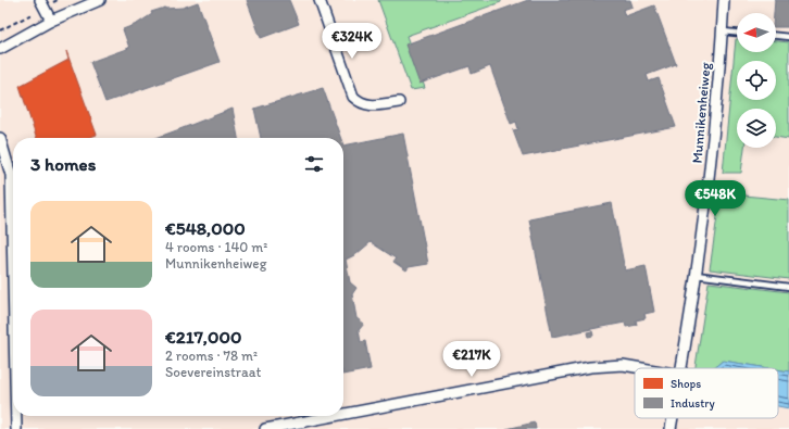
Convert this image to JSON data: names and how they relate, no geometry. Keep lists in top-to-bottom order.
{
  "streets": {
    "street": ["Munnikenheiweg"]
  },
  "legend": ["Shops", "Industry"],
  "north": "left",
  "page": {
    "price": ["€324K", "€548K", "€217K"],
    "heading": "3 homes",
    "list": [
      {
        "name": "€548,000",
        "note": "4 rooms · 140 m² · Munnikenheiweg"
      },
      {
        "name": "€217,000",
        "note": "2 rooms · 78 m² · Soevereinstraat"
      }
    ]
  }
}
